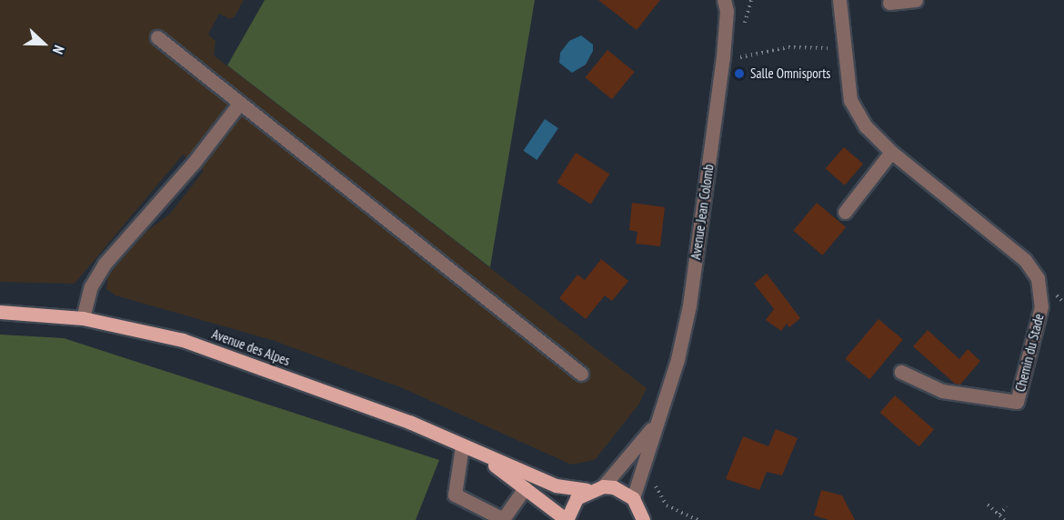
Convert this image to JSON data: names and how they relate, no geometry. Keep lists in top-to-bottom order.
{
  "streets": {
    "main road": ["Avenue des Alpes"],
    "street": ["Avenue Jean Colomb", "Chemin du Stade"]
  },
  "places": ["Salle Omnisports"],
  "north": "right"
}
